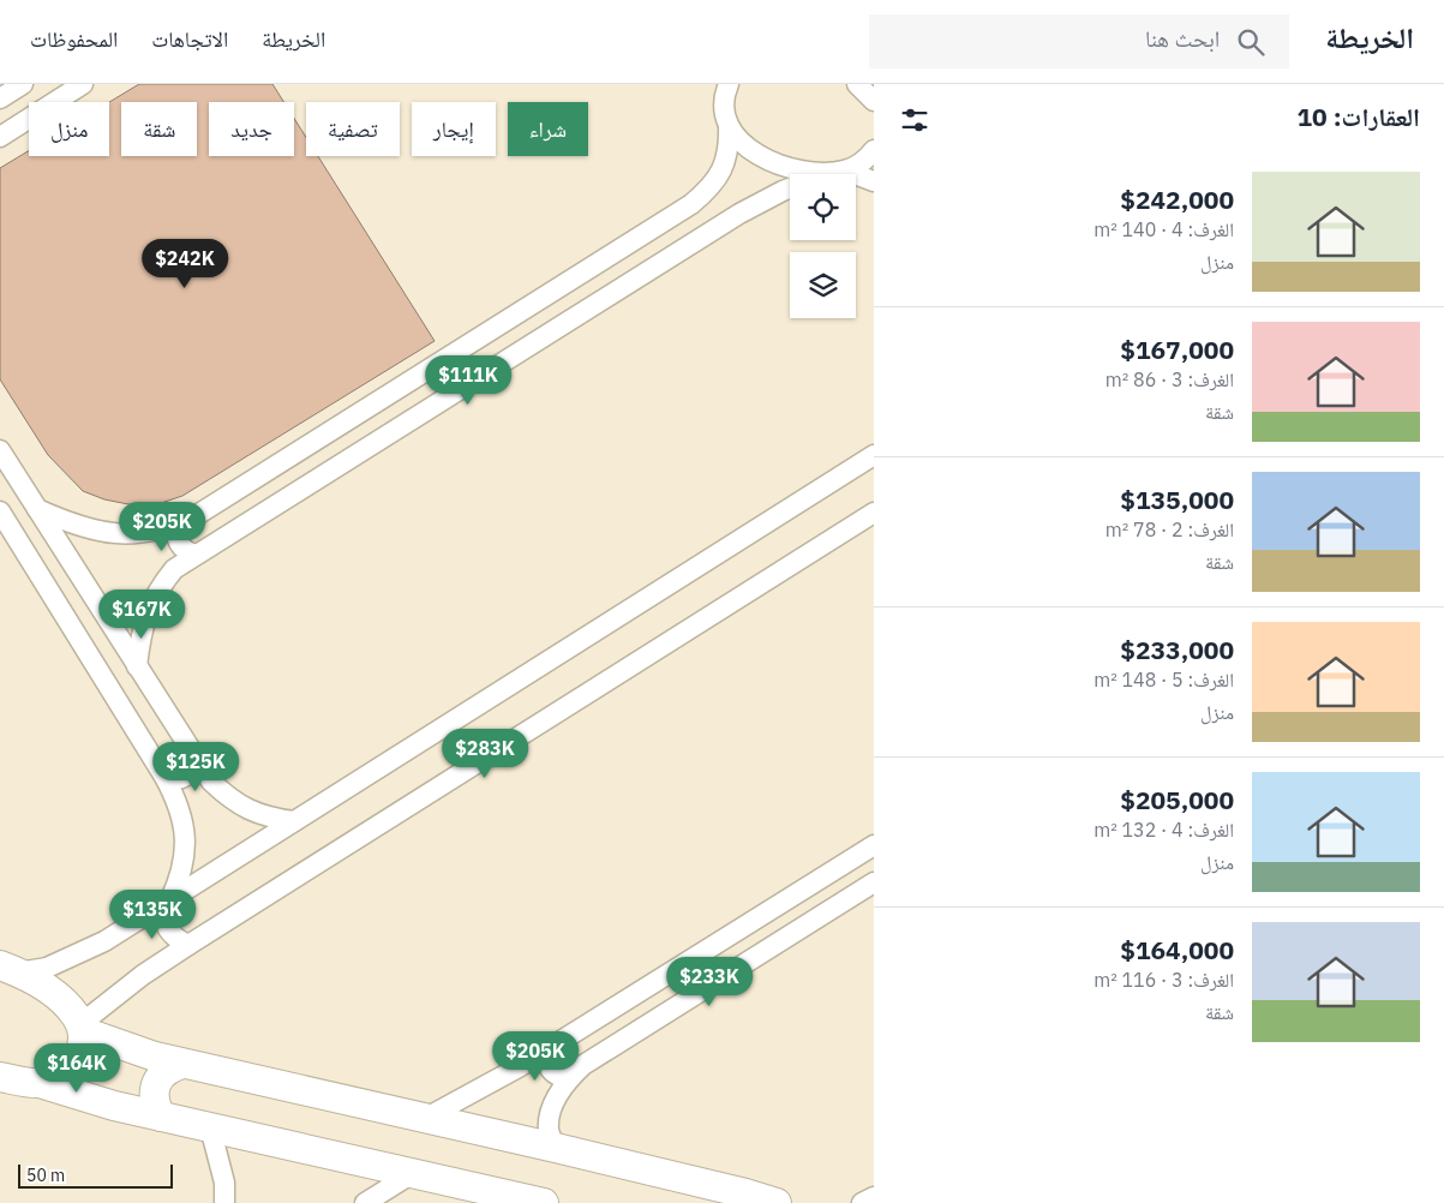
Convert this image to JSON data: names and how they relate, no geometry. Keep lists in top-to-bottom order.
{
  "scale_bar": "50 m",
  "page": {
    "header": "الخريطة",
    "search": "ابحث هنا",
    "nav": ["الخريطة", "الاتجاهات", "المحفوظات"],
    "heading": "العقارات: 10",
    "chip": [
      "شراء",
      "إيجار",
      "تصفية",
      "جديد",
      "شقة",
      "منزل"
    ],
    "list": [
      {
        "name": "$242,000",
        "note": "الغرف: 4 · 140 m² · منزل"
      },
      {
        "name": "$167,000",
        "note": "الغرف: 3 · 86 m² · شقة"
      },
      {
        "name": "$135,000",
        "note": "الغرف: 2 · 78 m² · شقة"
      },
      {
        "name": "$233,000",
        "note": "الغرف: 5 · 148 m² · منزل"
      },
      {
        "name": "$205,000",
        "note": "الغرف: 4 · 132 m² · منزل"
      },
      {
        "name": "$164,000",
        "note": "الغرف: 3 · 116 m² · شقة"
      }
    ],
    "price": [
      "$242K",
      "$111K",
      "$205K",
      "$167K",
      "$283K",
      "$125K",
      "$135K",
      "$233K",
      "$205K",
      "$164K"
    ],
    "scale": "50 m"
  }
}
